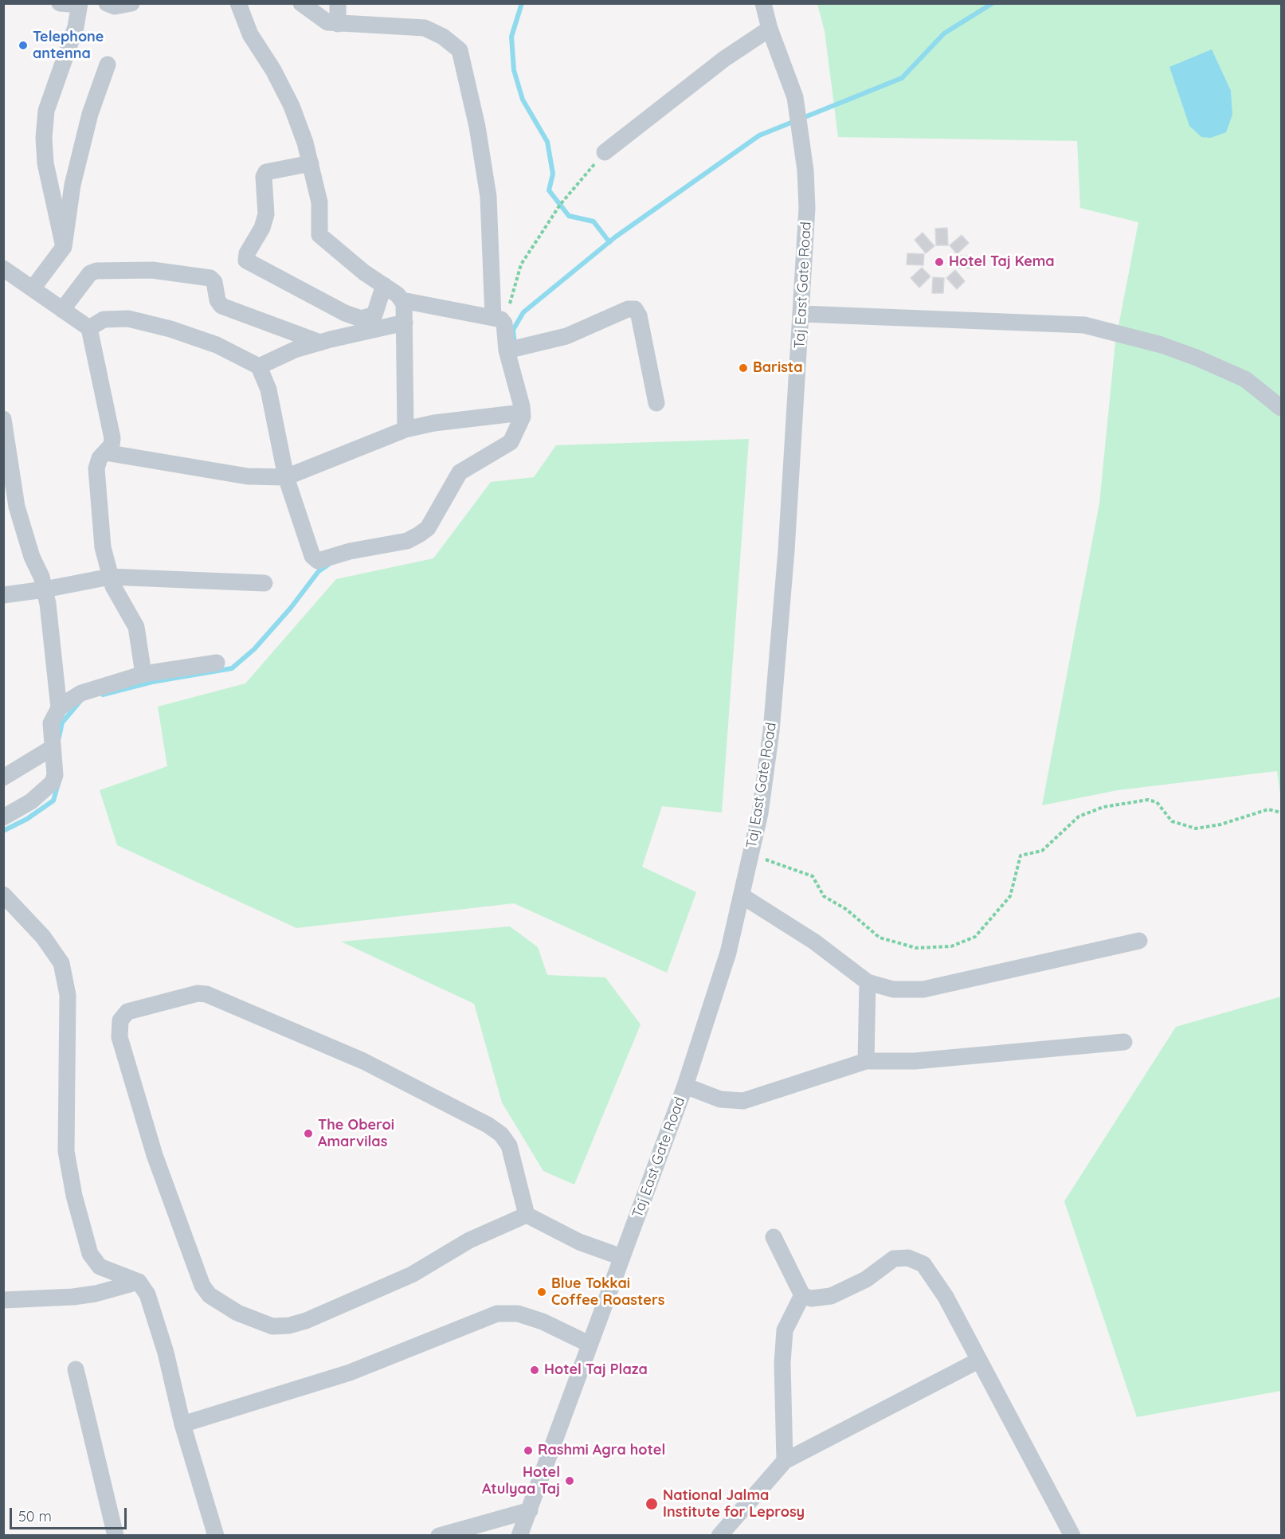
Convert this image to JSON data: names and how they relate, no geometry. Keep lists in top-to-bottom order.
{
  "streets": {
    "street": ["Taj East Gate Road"]
  },
  "places": [
    "Telephone antenna",
    "Hotel Taj Kema",
    "Barista",
    "The Oberoi Amarvilas",
    "Blue Tokkai Coffee Roasters",
    "Hotel Taj Plaza",
    "Rashmi Agra hotel",
    "Hotel Atulyaa Taj",
    "National Jalma Institute for Leprosy"
  ],
  "scale_bar": "50 m"
}
